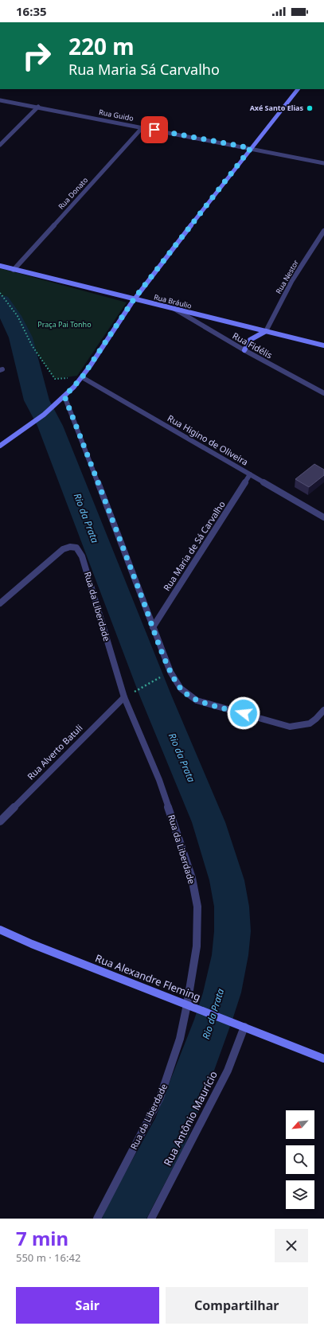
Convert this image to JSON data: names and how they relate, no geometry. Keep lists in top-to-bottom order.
{
  "streets": {
    "street": [
      "Rua Guido",
      "Rua Donato",
      "Rua Nestor",
      "Rua Bráulio",
      "Rua Fidélis",
      "Rua Higino de Oliveira",
      "Rua Maria de Sá Carvalho",
      "Rua da Liberdade",
      "Rua Alverto Batuli",
      "Rua Alexandre Fleming",
      "Rua Antônio Maurício"
    ]
  },
  "crossings": [
    ["Rua Guido", "Rua Donato"],
    ["Rua Donato", "Rua Bráulio"],
    ["Rua Nestor", "Rua Bráulio"],
    ["Rua Bráulio", "Rua Fidélis"],
    ["Rua Higino de Oliveira", "Rua Maria de Sá Carvalho"],
    ["Rua da Liberdade", "Rua Alverto Batuli"],
    ["Rua da Liberdade", "Rua Alexandre Fleming"],
    ["Rua Alexandre Fleming", "Rua Antônio Maurício"]
  ],
  "water": ["Rio da Prata"],
  "parks": ["Praça Pai Tonho"],
  "places": ["Axé Santo Elias"],
  "north": "bottom left",
  "page": {
    "status": "16:35",
    "turn": ["220 m", "Rua Maria Sá Carvalho"],
    "heading": ["7 min", "550 m · 16:42"],
    "buttons": ["Sair", "Compartilhar"]
  }
}
